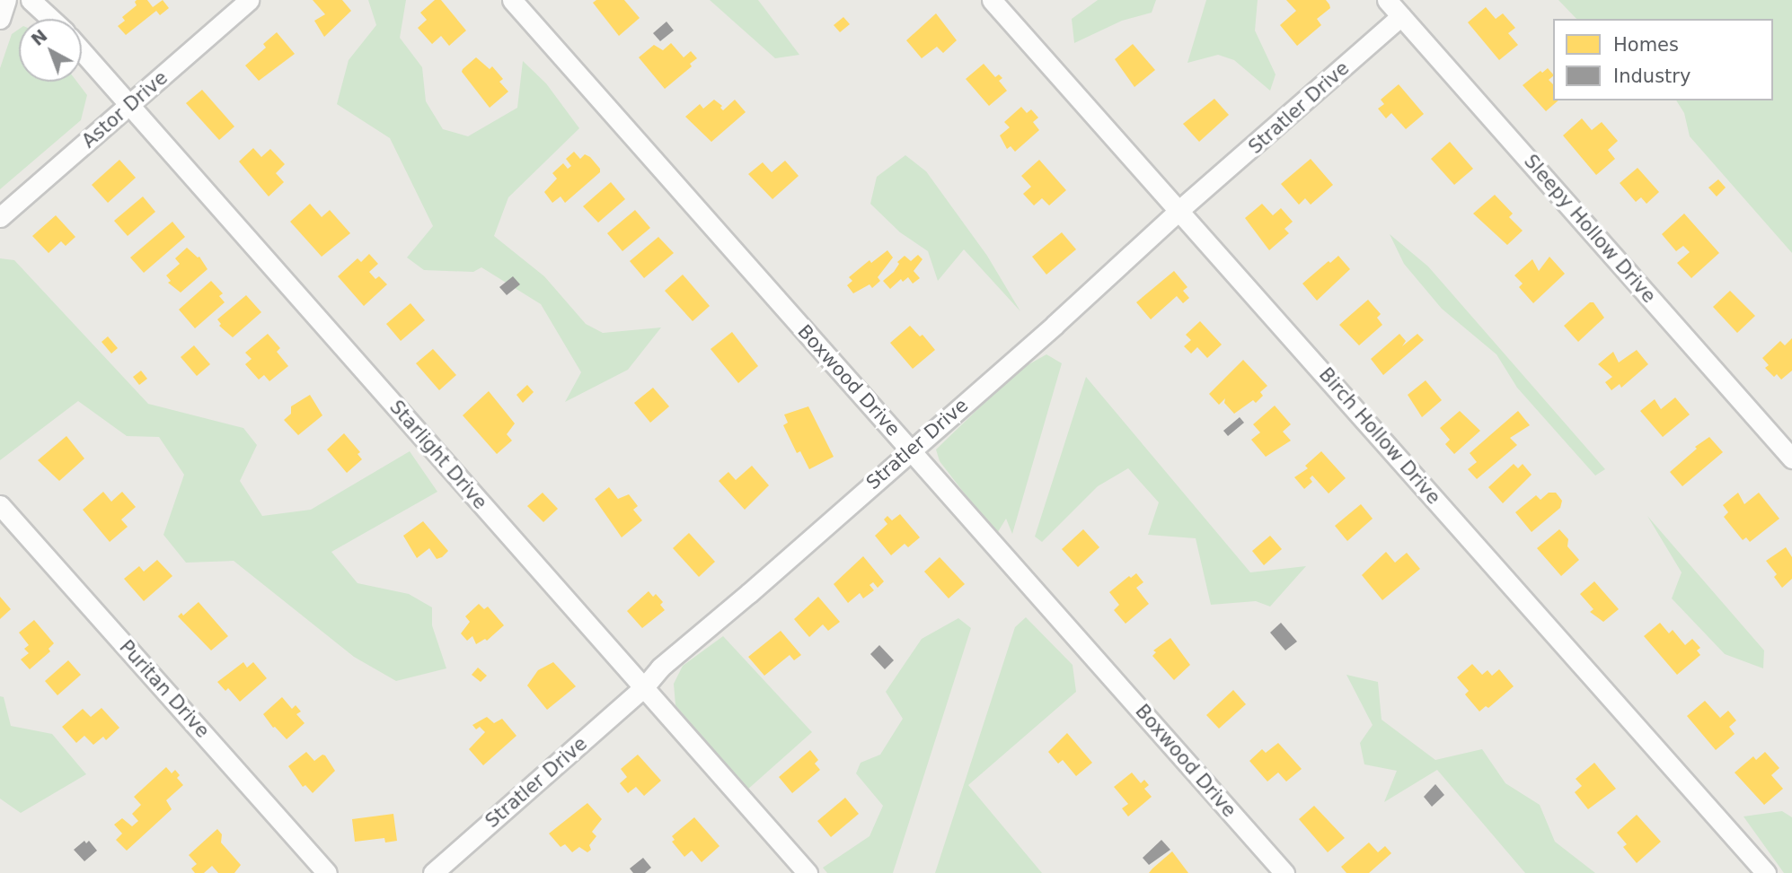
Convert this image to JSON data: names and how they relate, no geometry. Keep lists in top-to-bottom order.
{
  "streets": {
    "street": [
      "Stratler Drive",
      "Astor Drive",
      "Sleepy Hollow Drive",
      "Boxwood Drive",
      "Birch Hollow Drive",
      "Starlight Drive",
      "Puritan Drive"
    ]
  },
  "crossings": [
    ["Stratler Drive", "Sleepy Hollow Drive"],
    ["Stratler Drive", "Boxwood Drive"],
    ["Stratler Drive", "Birch Hollow Drive"],
    ["Stratler Drive", "Starlight Drive"],
    ["Astor Drive", "Starlight Drive"]
  ],
  "legend": ["Homes", "Industry"],
  "north": "top left"
}
